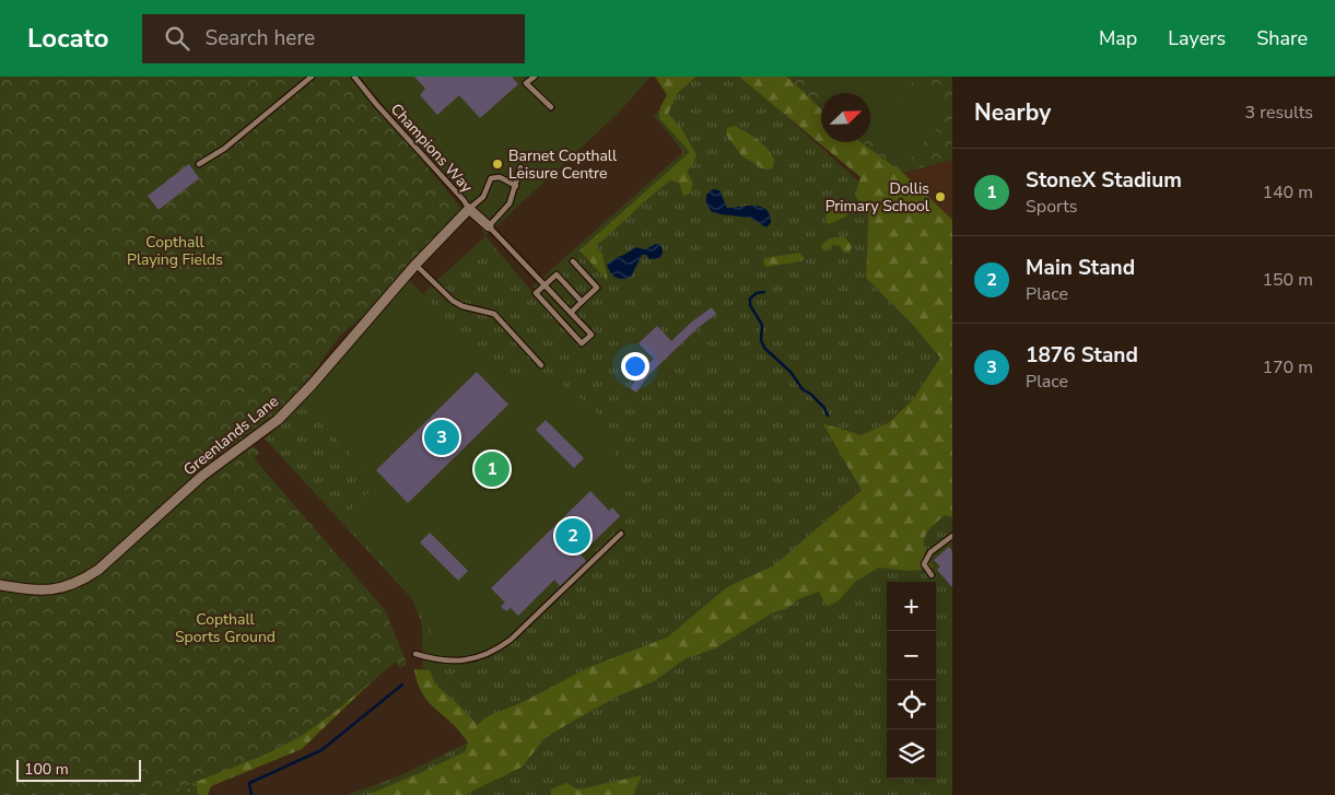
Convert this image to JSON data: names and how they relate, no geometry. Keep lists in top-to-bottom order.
{
  "streets": {
    "street": ["Greenlands Lane"],
    "lane": ["Champions Way"]
  },
  "crossings": [
    ["Champions Way", "Greenlands Lane"]
  ],
  "parks": ["Copthall Playing Fields", "Copthall Sports Ground"],
  "places": ["Barnet Copthall Leisure Centre", "Dollis Primary School"],
  "scale_bar": "100 m",
  "north": "top right",
  "page": {
    "header": "Locato",
    "search": "Search here",
    "nav": ["Map", "Layers", "Share"],
    "heading": ["Nearby", "3 results"],
    "list": [
      {
        "mark": "1",
        "name": "StoneX Stadium",
        "note": "Sports",
        "value": "140 m"
      },
      {
        "mark": "2",
        "name": "Main Stand",
        "note": "Place",
        "value": "150 m"
      },
      {
        "mark": "3",
        "name": "1876 Stand",
        "note": "Place",
        "value": "170 m"
      }
    ],
    "pins": ["3", "1", "2"],
    "map_buttons": ["+", "−"],
    "scale": "100 m"
  }
}
